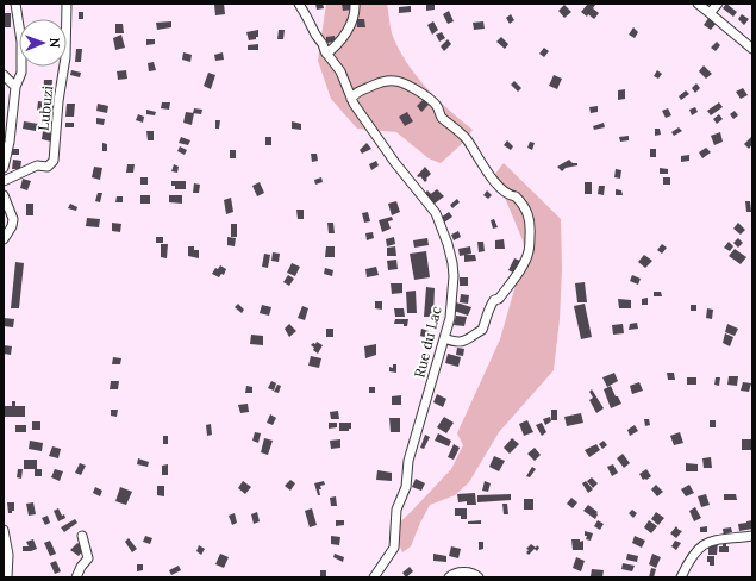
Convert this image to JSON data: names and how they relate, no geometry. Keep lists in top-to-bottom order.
{
  "streets": {
    "street": ["Lubuzi", "Rue du Lac"]
  },
  "north": "right"
}
